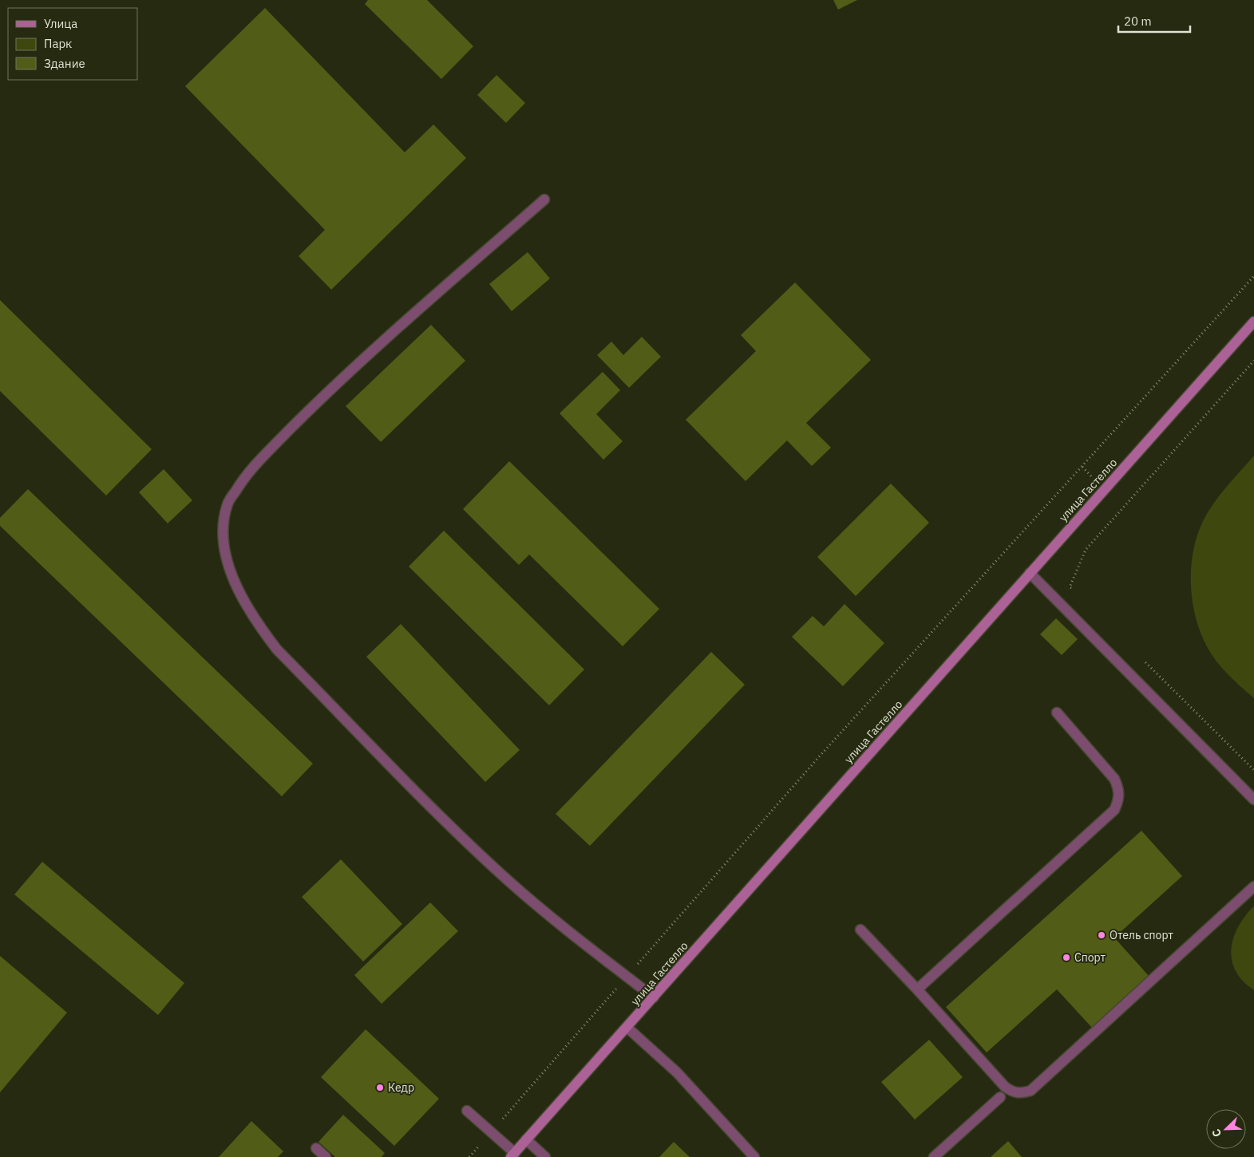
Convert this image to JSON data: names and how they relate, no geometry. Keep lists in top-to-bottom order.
{
  "streets": {
    "street": ["улица Гастелло"]
  },
  "places": ["Отель спорт", "Спорт", "Кедр"],
  "legend": ["Улица", "Парк", "Здание"],
  "scale_bar": "20 m",
  "north": "bottom left"
}
